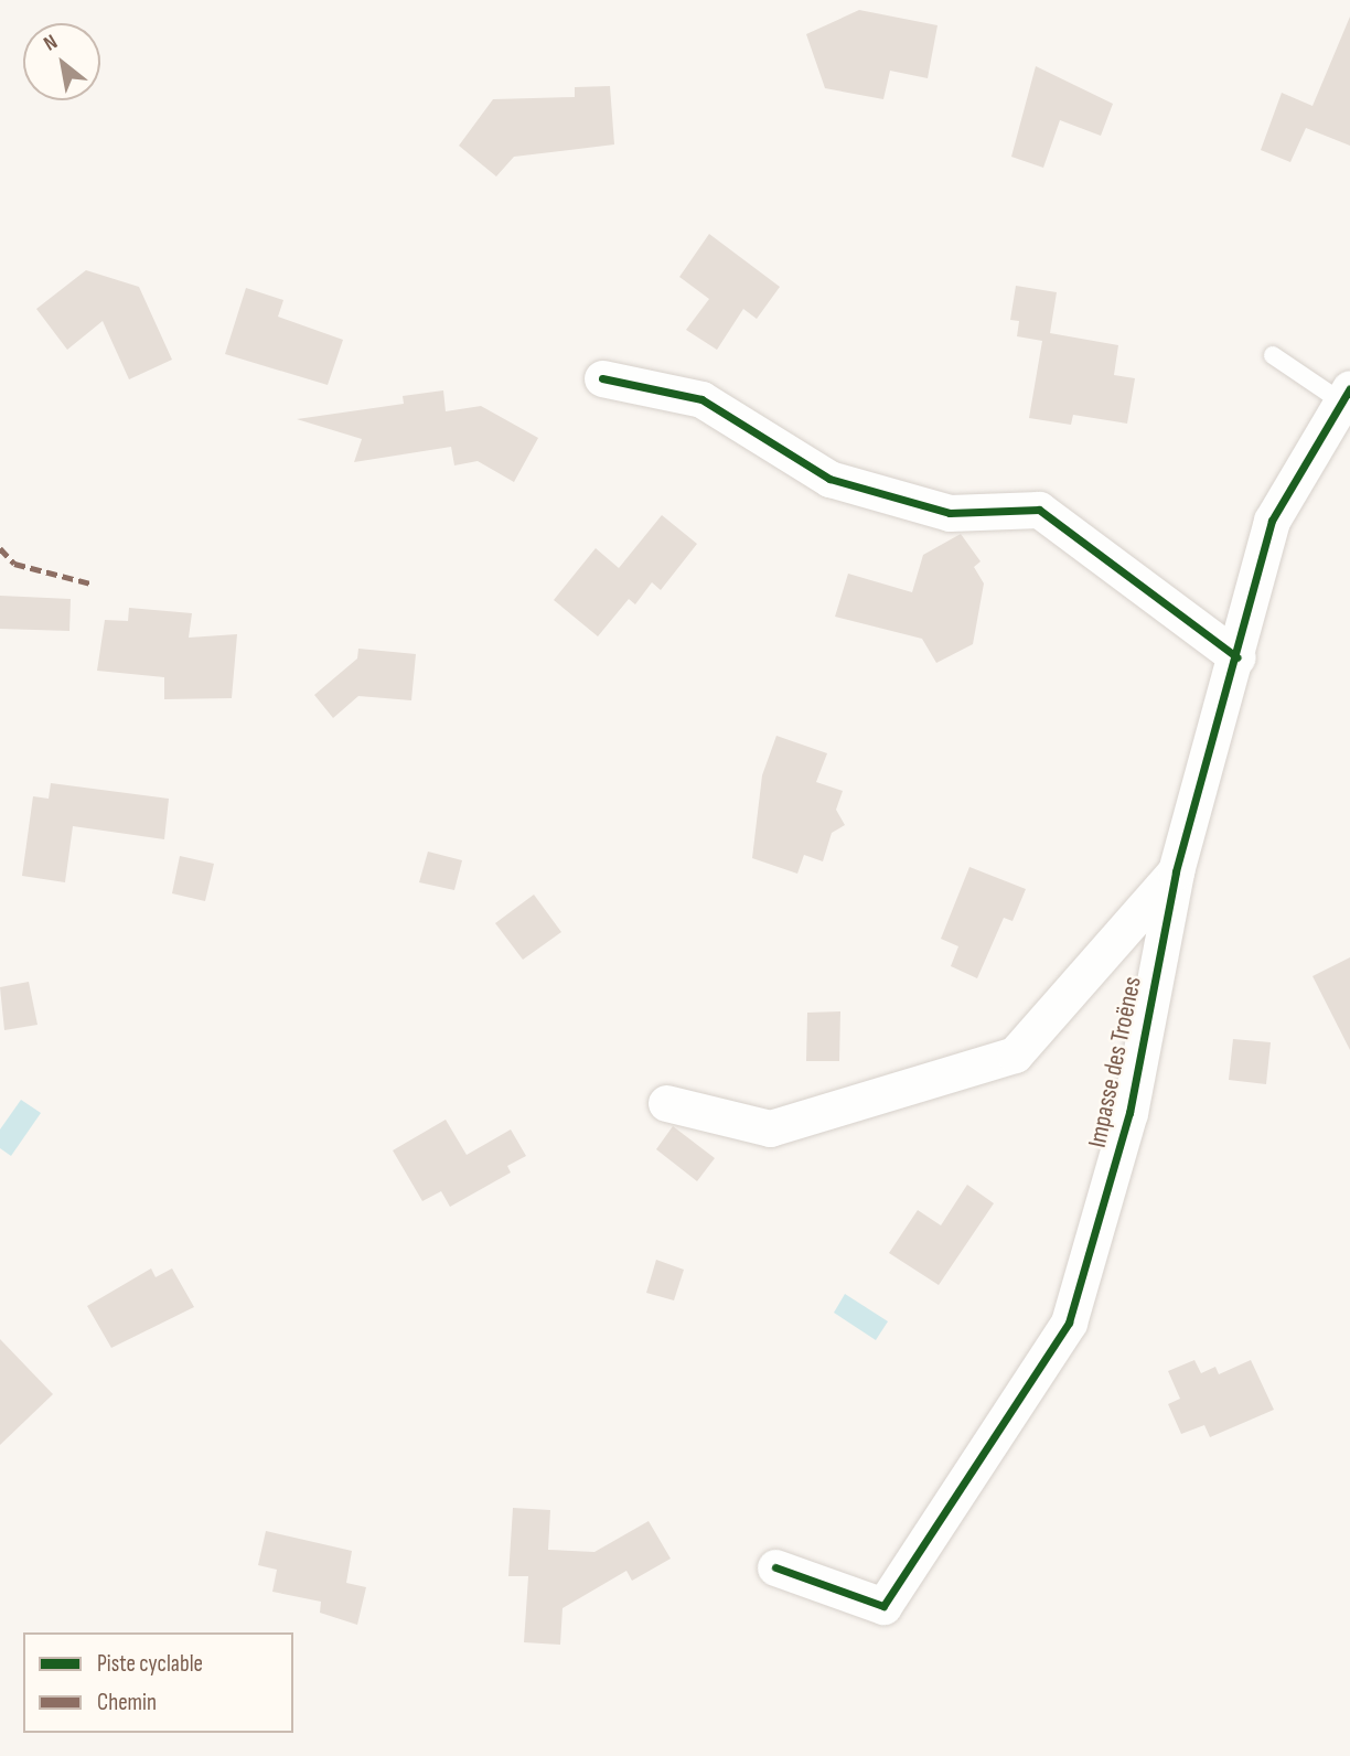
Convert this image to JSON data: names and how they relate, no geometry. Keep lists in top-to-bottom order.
{
  "streets": {
    "street": ["Impasse des Troënes"]
  },
  "legend": ["Piste cyclable", "Chemin"],
  "north": "top left"
}
